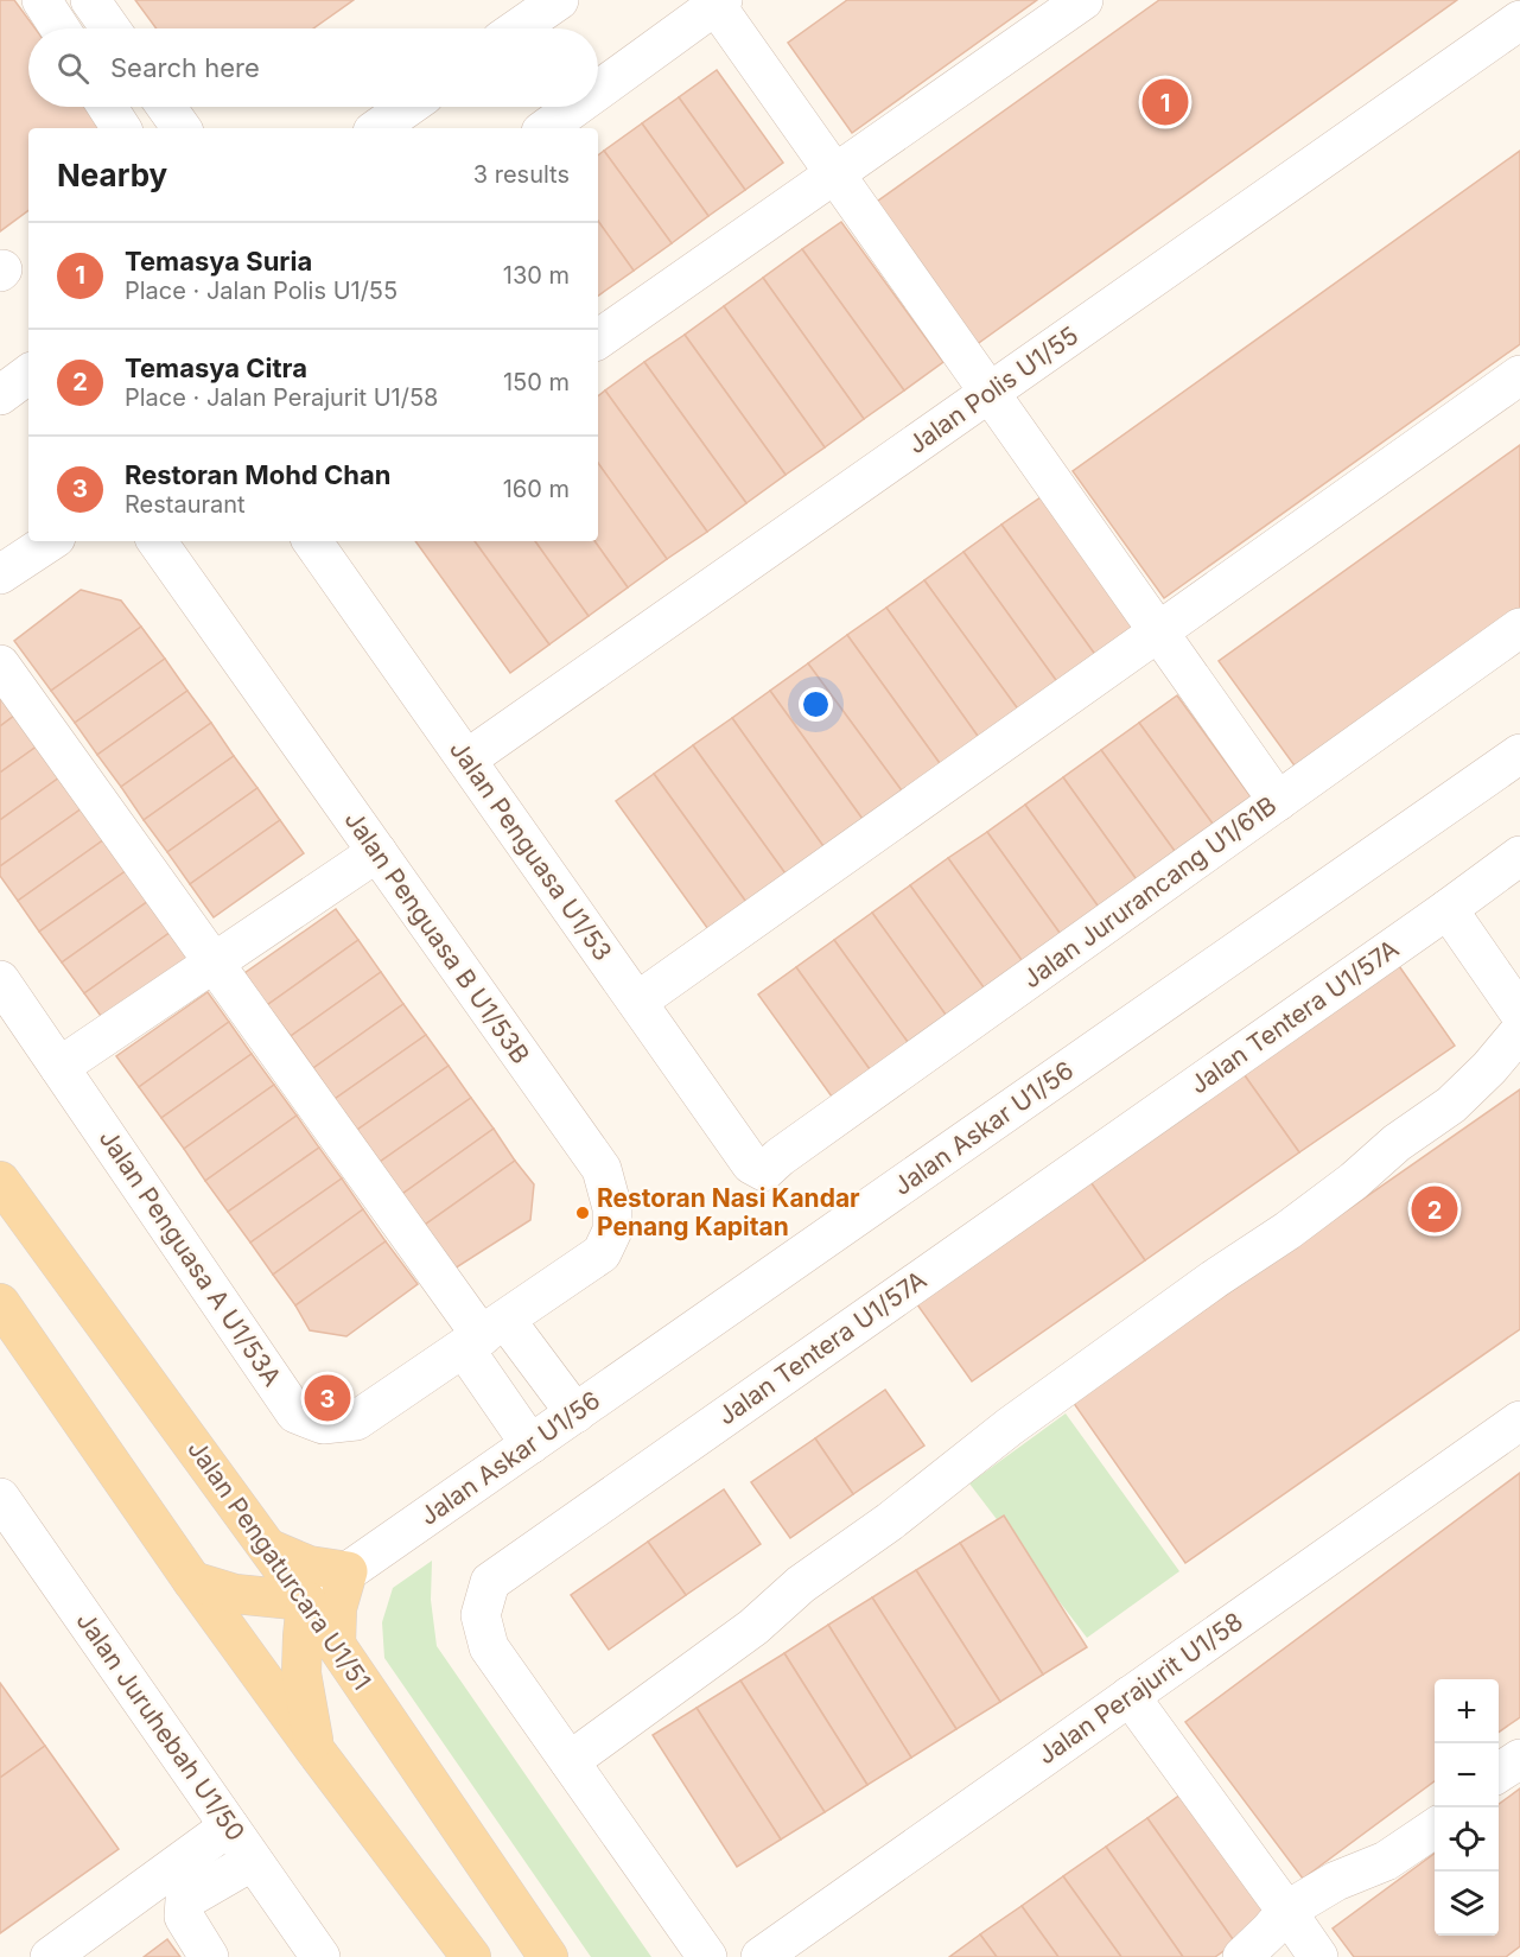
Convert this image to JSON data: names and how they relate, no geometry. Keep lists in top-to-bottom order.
{
  "streets": {
    "main road": ["Jalan Pengaturcara U1/51"],
    "street": [
      "Jalan Polis U1/55",
      "Jalan Penguasa U1/53",
      "Jalan Jururancang U1/61B",
      "Jalan Penguasa B U1/53B",
      "Jalan Tentera U1/57A",
      "Jalan Askar U1/56",
      "Jalan Penguasa A U1/53A",
      "Jalan Perajurit U1/58",
      "Jalan Juruhebah U1/50"
    ]
  },
  "crossings": [
    ["Jalan Polis U1/55", "Jalan Penguasa U1/53"],
    ["Jalan Penguasa U1/53", "Jalan Jururancang U1/61B"],
    ["Jalan Penguasa B U1/53B", "Jalan Penguasa A U1/53A"],
    ["Jalan Askar U1/56", "Jalan Pengaturcara U1/51"]
  ],
  "places": ["Restoran Nasi Kandar Penang Kapitan"],
  "page": {
    "search": "Search here",
    "pins": ["1", "2", "3"],
    "heading": ["Nearby", "3 results"],
    "list": [
      {
        "mark": "1",
        "name": "Temasya Suria",
        "note": "Place · Jalan Polis U1/55",
        "value": "130 m"
      },
      {
        "mark": "2",
        "name": "Temasya Citra",
        "note": "Place · Jalan Perajurit U1/58",
        "value": "150 m"
      },
      {
        "mark": "3",
        "name": "Restoran Mohd Chan",
        "note": "Restaurant",
        "value": "160 m"
      }
    ],
    "map_buttons": ["+", "−"]
  }
}
